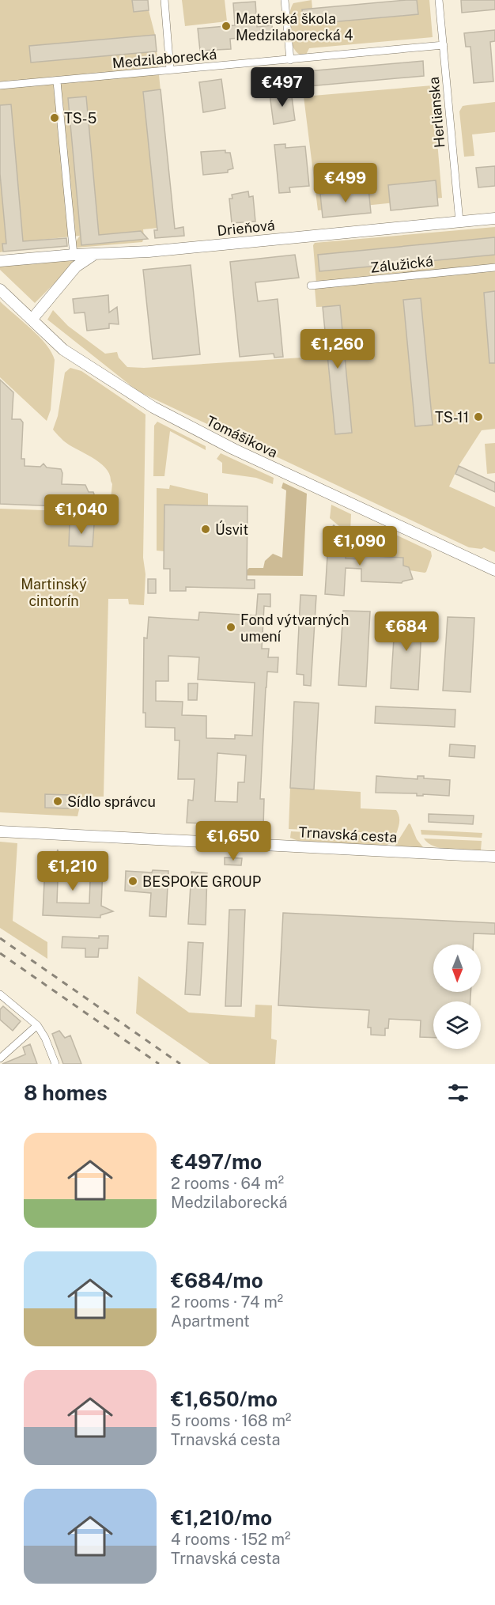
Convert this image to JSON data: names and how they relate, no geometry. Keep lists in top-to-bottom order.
{
  "streets": {
    "main road": ["Drieňová", "Tomášikova", "Trnavská cesta"],
    "street": ["Medzilaborecká", "Herlianska", "Zálužická"]
  },
  "crossings": [
    ["Medzilaborecká", "Herlianska"],
    ["Herlianska", "Drieňová"]
  ],
  "parks": ["Martinský cintorín"],
  "places": [
    "Materská škola Medzilaborecká 4",
    "TS-5",
    "TS-11",
    "Úsvit",
    "Fond výtvarných umení",
    "Sídlo správcu",
    "BESPOKE GROUP"
  ],
  "north": "bottom",
  "page": {
    "price": [
      "€497",
      "€499",
      "€1,260",
      "€1,040",
      "€1,090",
      "€684",
      "€1,650",
      "€1,210"
    ],
    "heading": "8 homes",
    "list": [
      {
        "name": "€497/mo",
        "note": "2 rooms · 64 m² · Medzilaborecká"
      },
      {
        "name": "€684/mo",
        "note": "2 rooms · 74 m² · Apartment"
      },
      {
        "name": "€1,650/mo",
        "note": "5 rooms · 168 m² · Trnavská cesta"
      },
      {
        "name": "€1,210/mo",
        "note": "4 rooms · 152 m² · Trnavská cesta"
      }
    ]
  }
}
